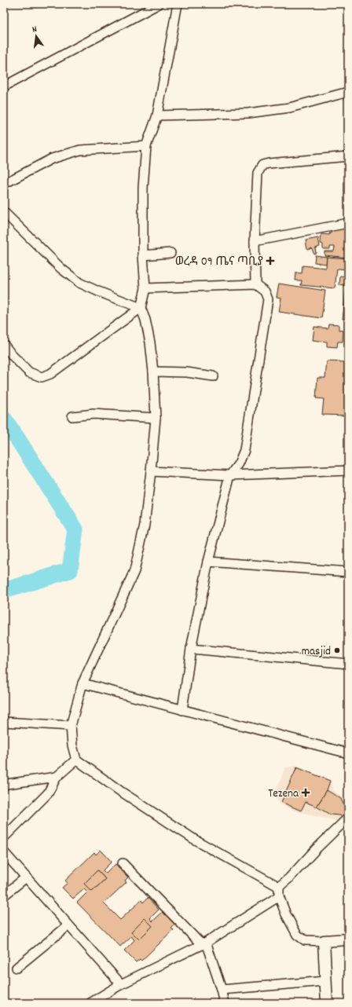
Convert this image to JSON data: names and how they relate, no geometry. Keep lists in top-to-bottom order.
{
  "places": {
    "health": ["ወረዳ 09 ጤና ጣቢያ", "Tezena"],
    "other": ["masjid"]
  },
  "north": "top"
}
